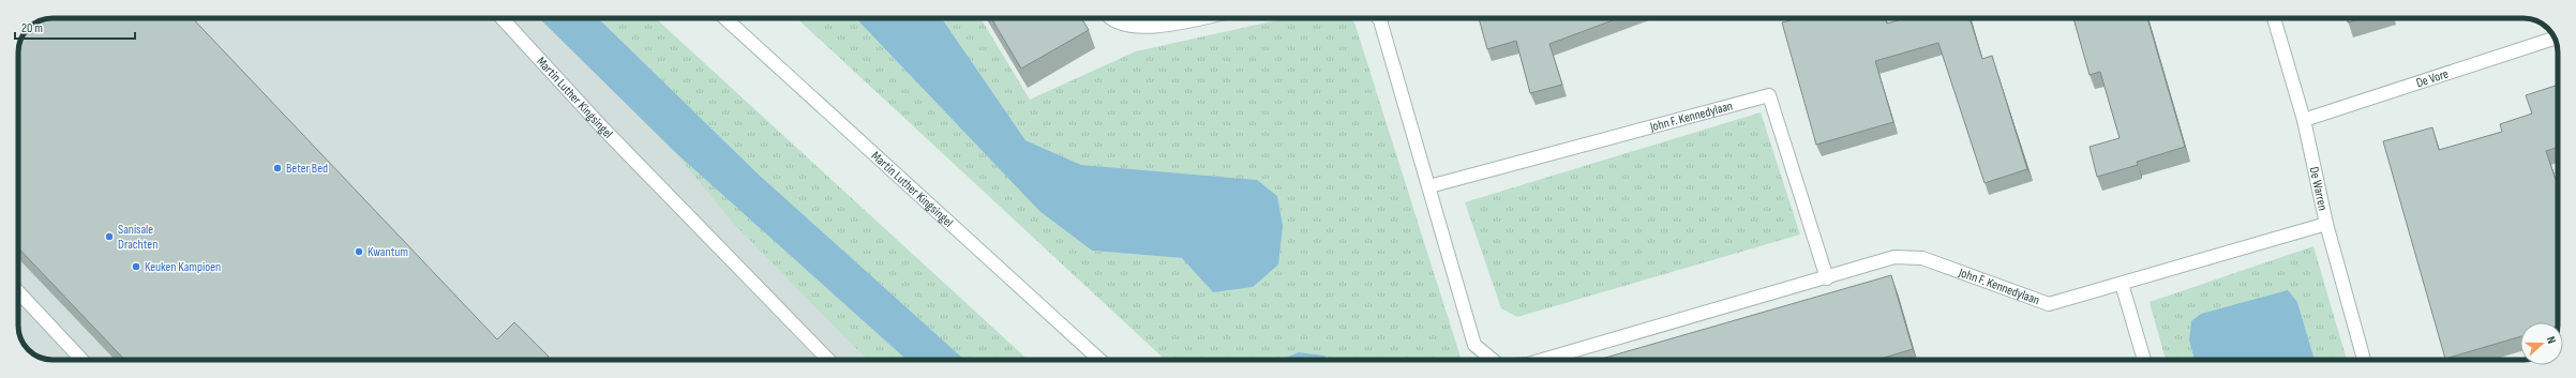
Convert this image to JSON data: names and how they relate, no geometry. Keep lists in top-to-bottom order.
{
  "streets": {
    "street": [
      "De Vore",
      "Martin Luther Kingsingel",
      "John F. Kennedylaan",
      "De Warren"
    ]
  },
  "crossings": [
    ["De Vore", "De Warren"],
    ["John F. Kennedylaan", "De Warren"]
  ],
  "places": [
    "Beter Bed",
    "Sanisale Drachten",
    "Kwantum",
    "Keuken Kampioen"
  ],
  "scale_bar": "20 m",
  "north": "right"
}
